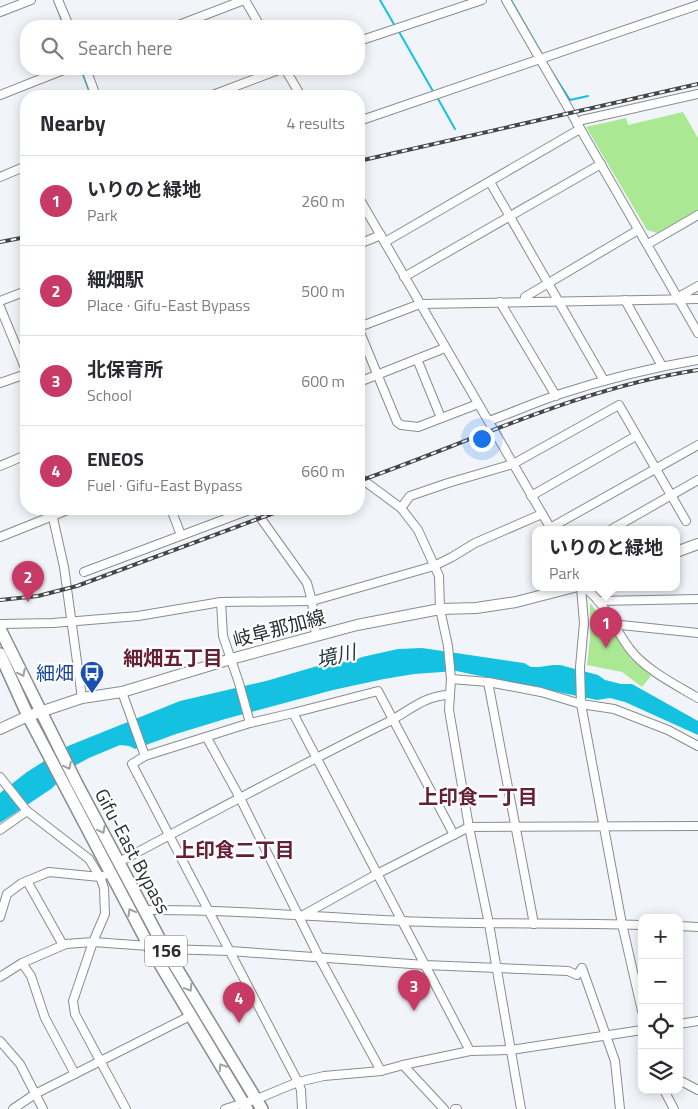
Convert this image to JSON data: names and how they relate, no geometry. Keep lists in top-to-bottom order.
{
  "streets": {
    "highway": ["Gifu-East Bypass", "156"],
    "main road": ["岐阜那加線"]
  },
  "crossings": [
    ["岐阜那加線", "Gifu-East Bypass"]
  ],
  "districts": ["細畑五丁目", "上印食一丁目", "上印食二丁目"],
  "water": ["境川"],
  "places": {
    "bus stop": ["細畑"]
  },
  "page": {
    "search": "Search here",
    "heading": ["Nearby", "4 results"],
    "list": [
      {
        "mark": "1",
        "name": "いりのと緑地",
        "note": "Park",
        "value": "260 m"
      },
      {
        "mark": "2",
        "name": "細畑駅",
        "note": "Place · Gifu-East Bypass",
        "value": "500 m"
      },
      {
        "mark": "3",
        "name": "北保育所",
        "note": "School",
        "value": "600 m"
      },
      {
        "mark": "4",
        "name": "ENEOS",
        "note": "Fuel · Gifu-East Bypass",
        "value": "660 m"
      }
    ],
    "popup": ["いりのと緑地", "Park"],
    "pins": [
      "2",
      "1",
      "3",
      "4"
    ],
    "map_buttons": ["+", "−"]
  }
}
